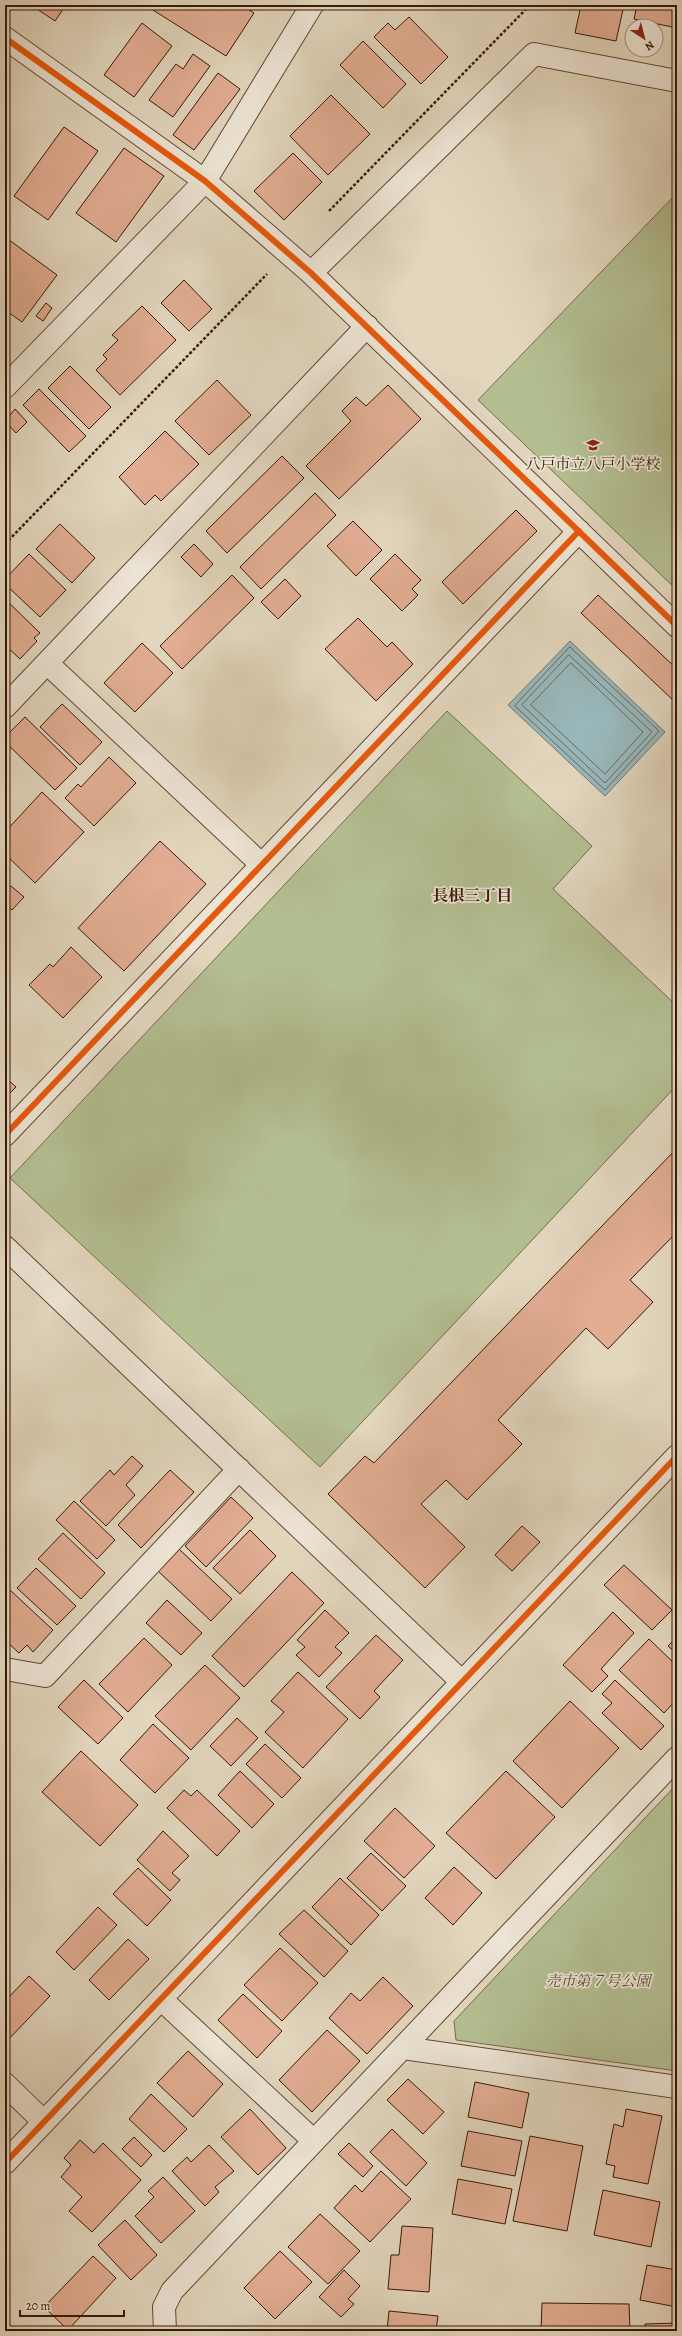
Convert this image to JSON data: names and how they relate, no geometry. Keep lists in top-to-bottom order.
{
  "districts": ["長根三丁目"],
  "parks": ["売市第７号公園"],
  "places": {
    "school or university": ["八戸市立八戸小学校"]
  },
  "scale_bar": "20 m",
  "north": "bottom right"
}
